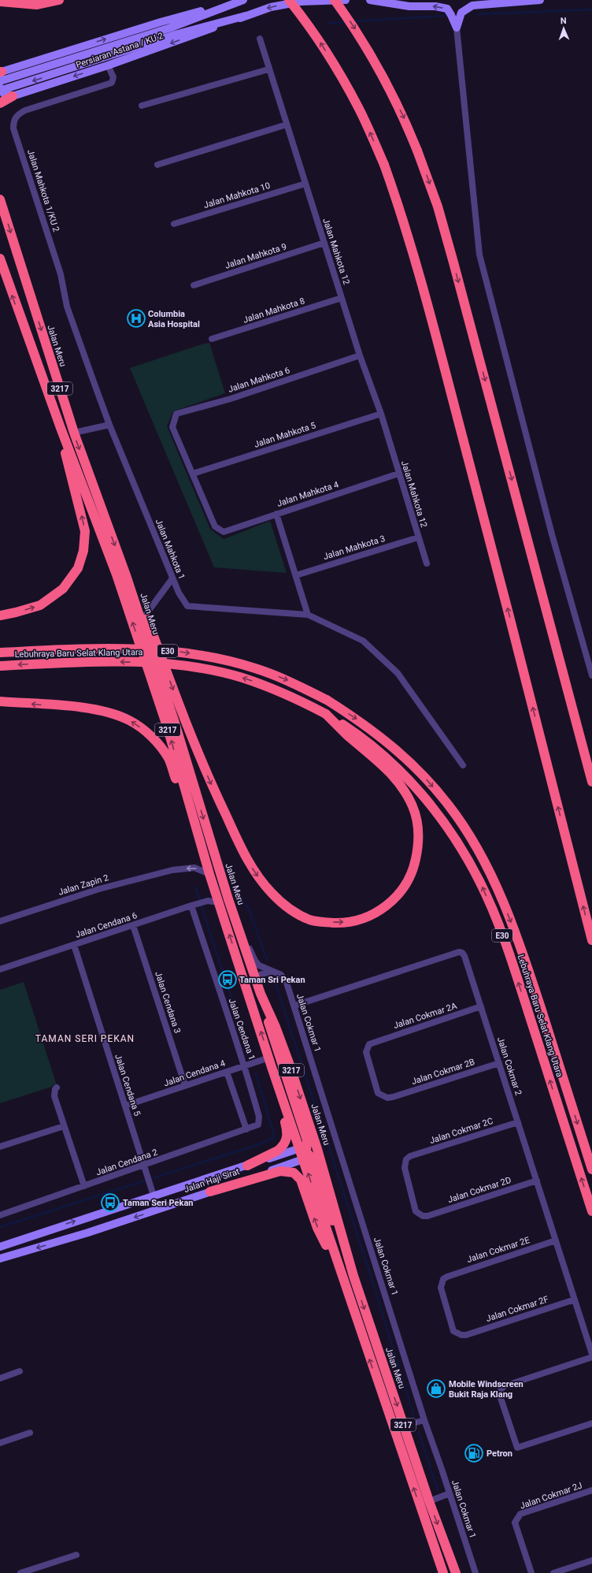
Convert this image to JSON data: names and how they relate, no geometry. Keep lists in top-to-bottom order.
{
  "streets": {
    "highway": [
      "Jalan Meru",
      "3217",
      "E30",
      "Lebuhraya Baru Selat Klang Utara"
    ],
    "street": [
      "Persiaran Astana / KU 2",
      "Jalan Mahkota 1/KU 2",
      "Jalan Mahkota 10",
      "Jalan Mahkota 12",
      "Jalan Mahkota 9",
      "Jalan Mahkota 8",
      "Jalan Mahkota 6",
      "Jalan Mahkota 5",
      "Jalan Mahkota 4",
      "Jalan Mahkota 3",
      "Jalan Mahkota 1",
      "Jalan Zapin 2",
      "Jalan Cendana 6",
      "Jalan Cendana 3",
      "Jalan Cokmar 2A",
      "Jalan Cokmar 1",
      "Jalan Cendana 1",
      "Jalan Cokmar 2",
      "Jalan Cokmar 2B",
      "Jalan Cendana 4",
      "Jalan Cendana 5",
      "Jalan Cokmar 2C",
      "Jalan Cendana 2",
      "Jalan Haji Sirat",
      "Jalan Cokmar 2D",
      "Jalan Cokmar 2E",
      "Jalan Cokmar 2F",
      "Jalan Cokmar 2J"
    ]
  },
  "crossings": [
    ["Persiaran Astana / KU 2", "Jalan Mahkota 1/KU 2"],
    ["Jalan Mahkota 1/KU 2", "Jalan Mahkota 1"],
    ["Jalan Mahkota 10", "Jalan Mahkota 12"],
    ["Jalan Mahkota 12", "Jalan Mahkota 9"],
    ["Jalan Mahkota 12", "Jalan Mahkota 8"],
    ["Jalan Mahkota 12", "Jalan Mahkota 6"],
    ["Jalan Mahkota 12", "Jalan Mahkota 5"],
    ["Jalan Mahkota 12", "Jalan Mahkota 4"],
    ["Jalan Mahkota 12", "Jalan Mahkota 3"],
    ["Jalan Meru", "Jalan Cokmar 1"],
    ["Jalan Mahkota 6", "Jalan Mahkota 5"],
    ["Jalan Mahkota 6", "Jalan Mahkota 4"],
    ["3217", "Jalan Zapin 2"],
    ["3217", "Jalan Cendana 6"],
    ["3217", "Jalan Cendana 4"],
    ["3217", "Jalan Haji Sirat"],
    ["Jalan Mahkota 5", "Jalan Mahkota 4"],
    ["Jalan Cendana 6", "Jalan Cendana 3"],
    ["Jalan Cendana 6", "Jalan Cendana 1"],
    ["Jalan Cendana 6", "Jalan Cendana 5"],
    ["Jalan Cendana 3", "Jalan Cendana 4"],
    ["Jalan Cokmar 2A", "Jalan Cokmar 2"],
    ["Jalan Cokmar 2A", "Jalan Cokmar 2B"],
    ["Jalan Cokmar 1", "Jalan Cokmar 2"],
    ["Jalan Cendana 1", "Jalan Cendana 4"],
    ["Jalan Cendana 1", "Jalan Cendana 2"],
    ["Jalan Cokmar 2", "Jalan Cokmar 2B"],
    ["Jalan Cokmar 2", "Jalan Cokmar 2C"],
    ["Jalan Cokmar 2", "Jalan Cokmar 2D"],
    ["Jalan Cokmar 2", "Jalan Cokmar 2E"],
    ["Jalan Cokmar 2", "Jalan Cokmar 2F"],
    ["Jalan Cendana 4", "Jalan Cendana 5"],
    ["Jalan Cendana 5", "Jalan Cendana 2"],
    ["Jalan Cendana 5", "Jalan Haji Sirat"],
    ["Jalan Cokmar 2C", "Jalan Cokmar 2D"],
    ["Jalan Cokmar 2E", "Jalan Cokmar 2F"]
  ],
  "one_way": ["Jalan Zapin 2"],
  "districts": ["TAMAN SERI PEKAN"],
  "places": {
    "hospital": ["Columbia Asia Hospital"],
    "bus stop": ["Taman Sri Pekan", "Taman Seri Pekan"],
    "shop": ["Mobile Windscreen Bukit Raja Klang"],
    "fuel station": ["Petron"]
  },
  "north": "top"
}
